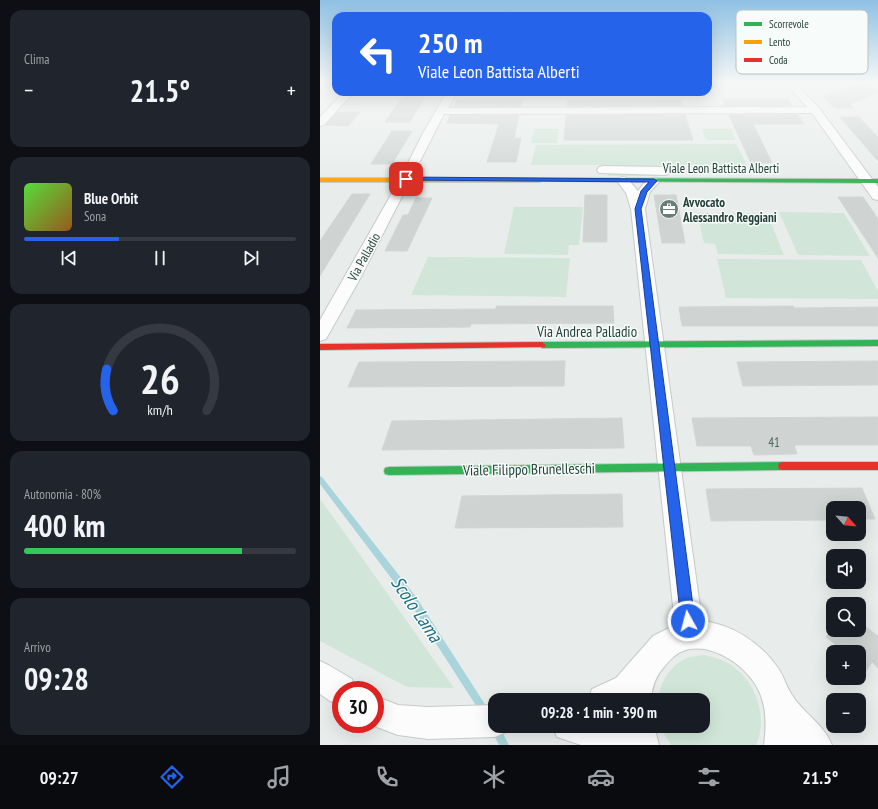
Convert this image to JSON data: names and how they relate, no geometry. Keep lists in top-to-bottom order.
{
  "streets": {
    "street": [
      "Viale Leon Battista Alberti",
      "Via Palladio",
      "Via Andrea Palladio",
      "Viale Filippo Brunelleschi"
    ]
  },
  "crossings": [
    ["Viale Leon Battista Alberti", "Via Palladio"]
  ],
  "water": ["Scolo Lama"],
  "places": {
    "office": ["Avvocato Alessandro Reggiani"]
  },
  "house_numbers": ["41"],
  "legend": ["Scorrevole", "Lento", "Coda"],
  "north": "bottom right",
  "page": {
    "tile": [
      "Clima",
      ["Autonomia · 80%", "400 km"],
      ["Arrivo", "09:28"]
    ],
    "turn": ["250 m", "Viale Leon Battista Alberti"],
    "heat": ["−", "21.5°", "+"],
    "song": ["Blue Orbit", "Sona"],
    "map_buttons": ["+", "−"],
    "limit": "30",
    "trip": "09:28 · 1 min · 390 m",
    "tabs": ["09:27", "21.5°"],
    "gauge": ["26", "km/h"]
  }
}
